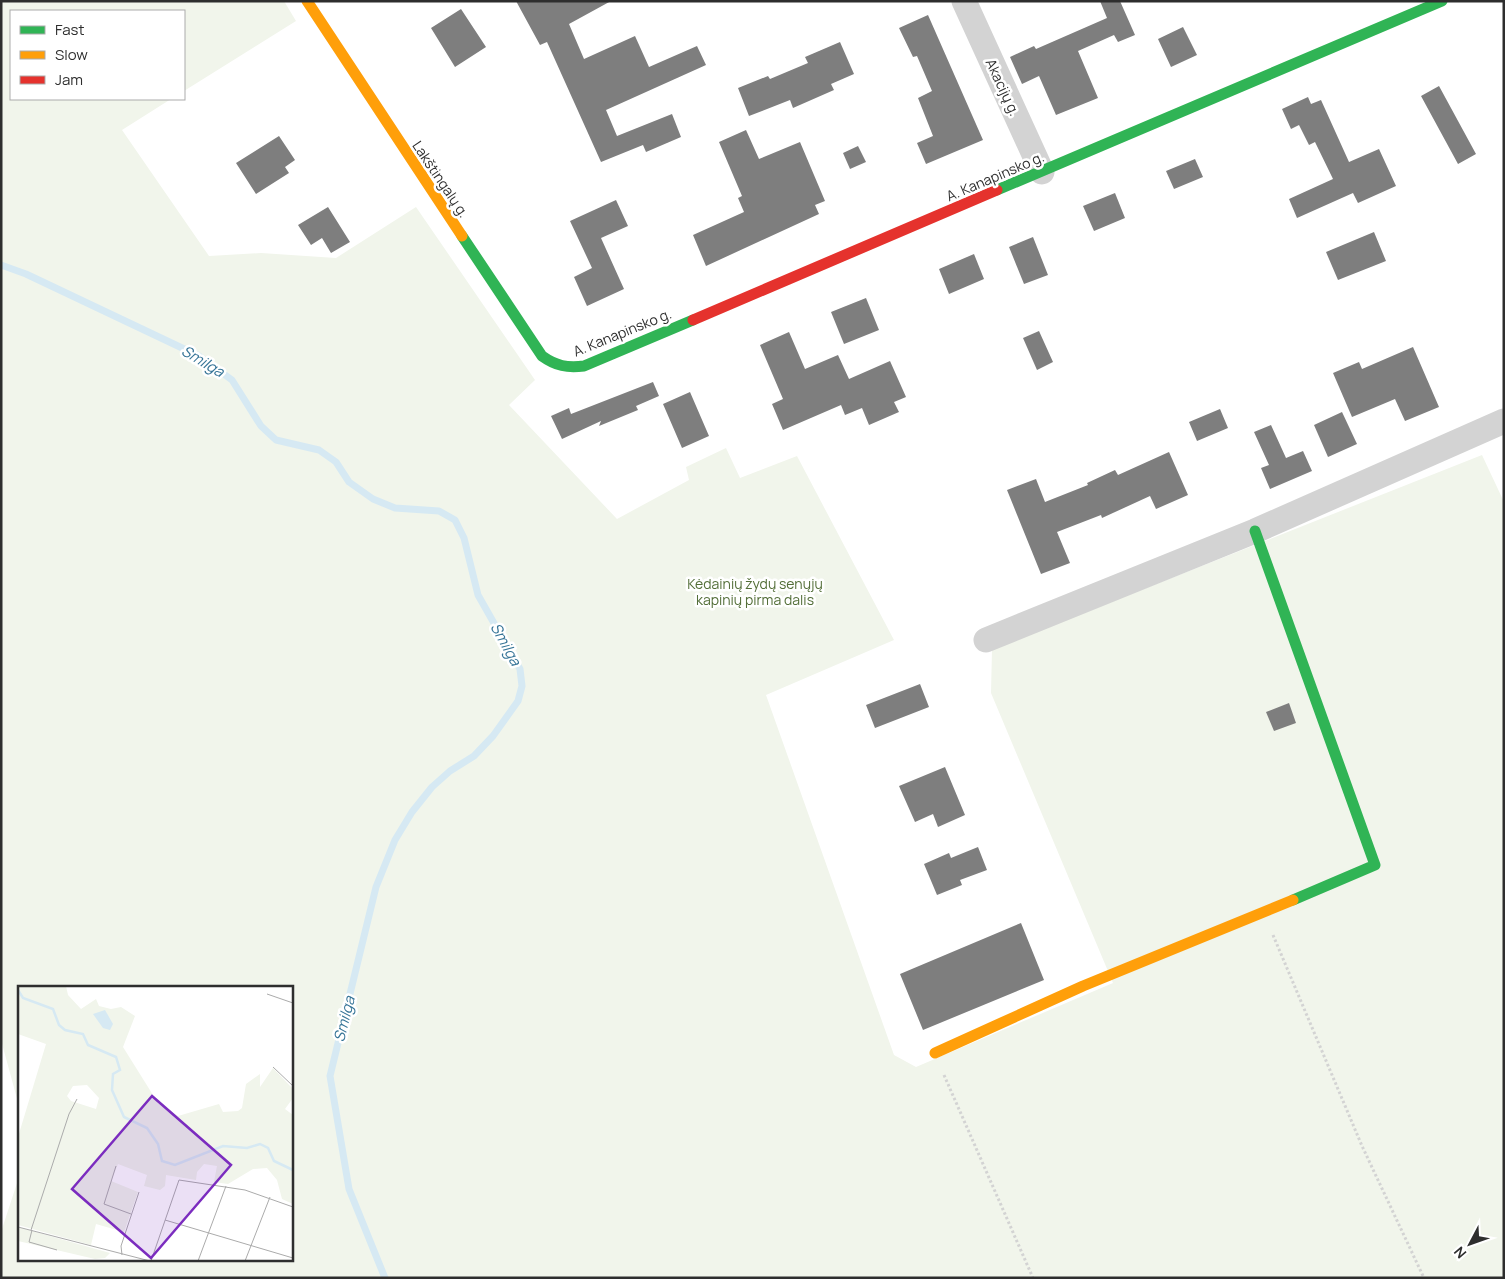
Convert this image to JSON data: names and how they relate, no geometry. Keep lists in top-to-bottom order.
{
  "streets": {
    "street": ["Akacijų g.", "A. Kanapinsko g.", "Lakštingalų g."]
  },
  "crossings": [
    ["Akacijų g.", "A. Kanapinsko g."],
    ["A. Kanapinsko g.", "Lakštingalų g."]
  ],
  "water": ["Smilga"],
  "parks": ["Kėdainių žydų senųjų kapinių pirma dalis"],
  "legend": ["Fast", "Slow", "Jam"],
  "north": "bottom left"
}
